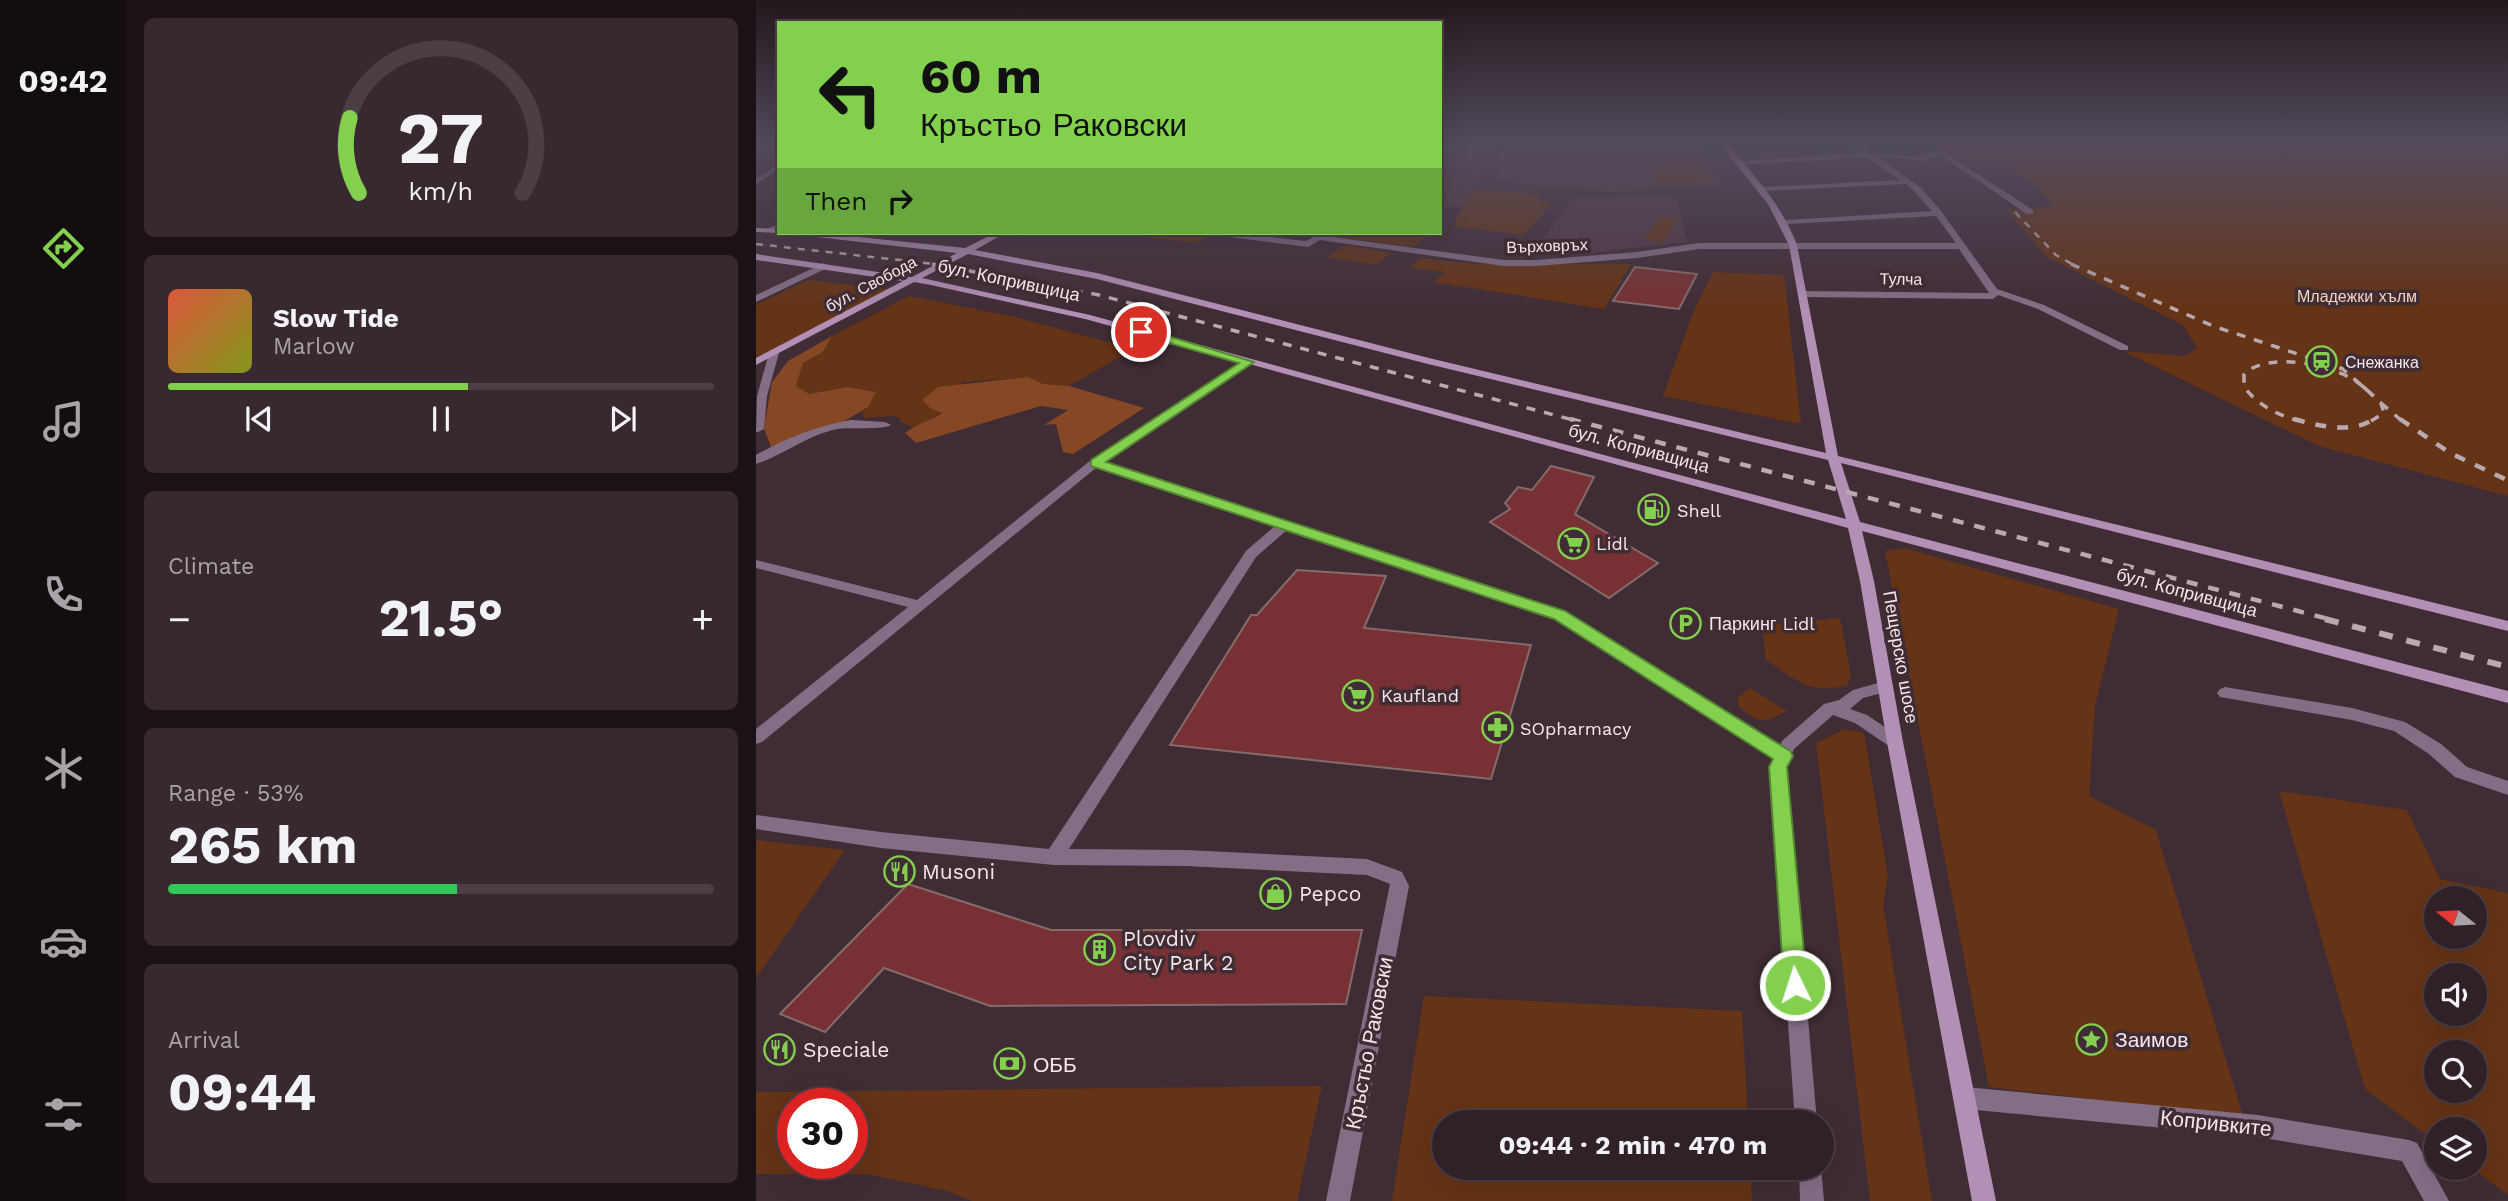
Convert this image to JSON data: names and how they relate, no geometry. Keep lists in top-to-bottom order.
{
  "streets": {
    "main road": ["бул. Копривщица", "бул. Свобода", "Пещерско шосе"],
    "street": [
      "Върховръх",
      "Тулча",
      "Кръстьо Раковски",
      "Копривките"
    ]
  },
  "crossings": [
    ["Върховръх", "Пещерско шосе"],
    ["Тулча", "Пещерско шосе"],
    ["бул. Копривщица", "бул. Свобода"],
    ["бул. Копривщица", "Пещерско шосе"],
    ["Пещерско шосе", "Копривките"]
  ],
  "parks": ["Младежки хълм"],
  "places": {
    "station": ["Снежанка"],
    "fuel station": ["Shell"],
    "supermarket": ["Lidl", "Kaufland"],
    "parking": ["Паркинг Lidl"],
    "pharmacy": ["SOpharmacy"],
    "restaurant": ["Musoni", "Speciale"],
    "shop": ["Pepco"],
    "building": ["Plovdiv City Park 2"],
    "place": ["Заимов"],
    "bank": ["ОББ"]
  },
  "north": "left",
  "page": {
    "tabs": "09:42",
    "turn": ["60 m", "Кръстьо Раковски"],
    "then": "Then",
    "song": ["Slow Tide", "Marlow"],
    "tile": [
      "Climate",
      ["Range · 53%", "265 km"],
      ["Arrival", "09:44"]
    ],
    "heat": ["−", "21.5°", "+"],
    "limit": "30",
    "trip": "09:44 · 2 min · 470 m",
    "gauge": ["27", "km/h"]
  }
}
